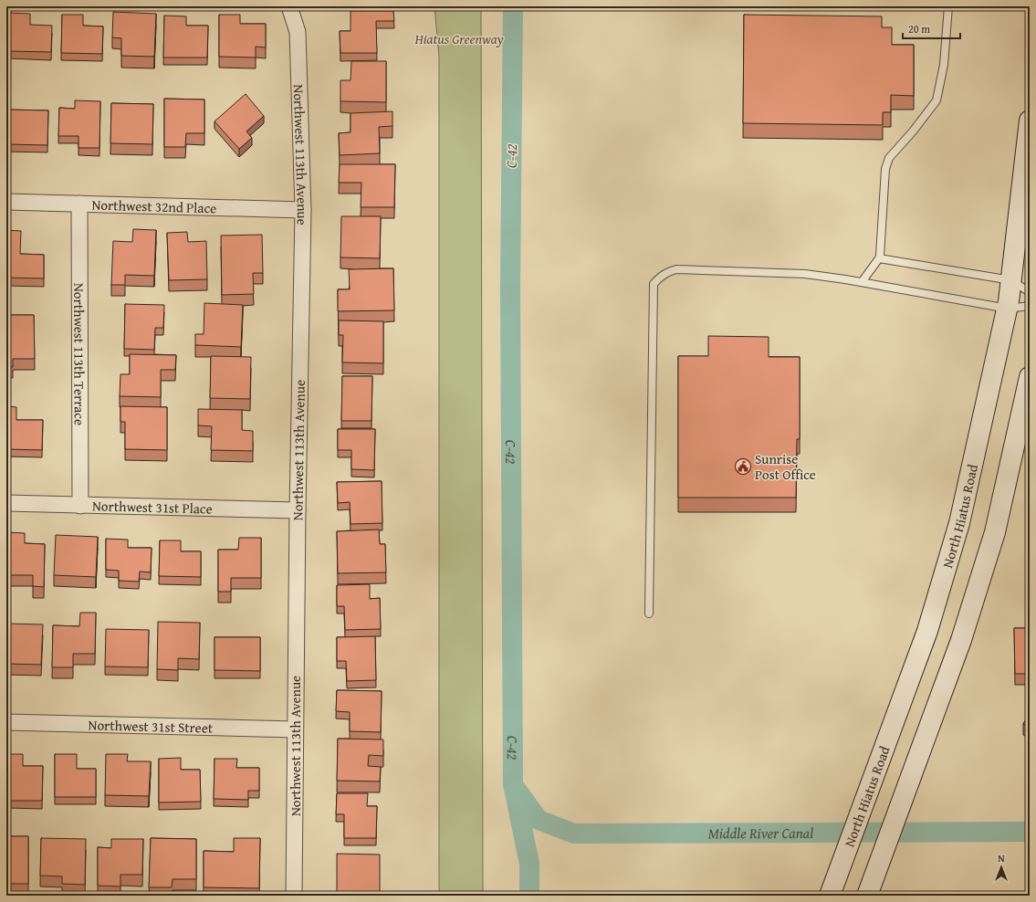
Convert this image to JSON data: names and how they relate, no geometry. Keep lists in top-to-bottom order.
{
  "streets": {
    "main road": ["North Hiatus Road"],
    "street": [
      "Northwest 113th Avenue",
      "Northwest 32nd Place",
      "Northwest 113th Terrace",
      "Northwest 31st Place",
      "Northwest 31st Street"
    ]
  },
  "crossings": [
    ["Northwest 113th Avenue", "Northwest 32nd Place"],
    ["Northwest 113th Avenue", "Northwest 31st Place"],
    ["Northwest 113th Avenue", "Northwest 31st Street"],
    ["Northwest 32nd Place", "Northwest 113th Terrace"],
    ["Northwest 113th Terrace", "Northwest 31st Place"]
  ],
  "water": ["C-42", "Middle River Canal"],
  "parks": ["Hiatus Greenway"],
  "places": {
    "public building": ["Sunrise Post Office"]
  },
  "scale_bar": "20 m",
  "north": "top"
}
